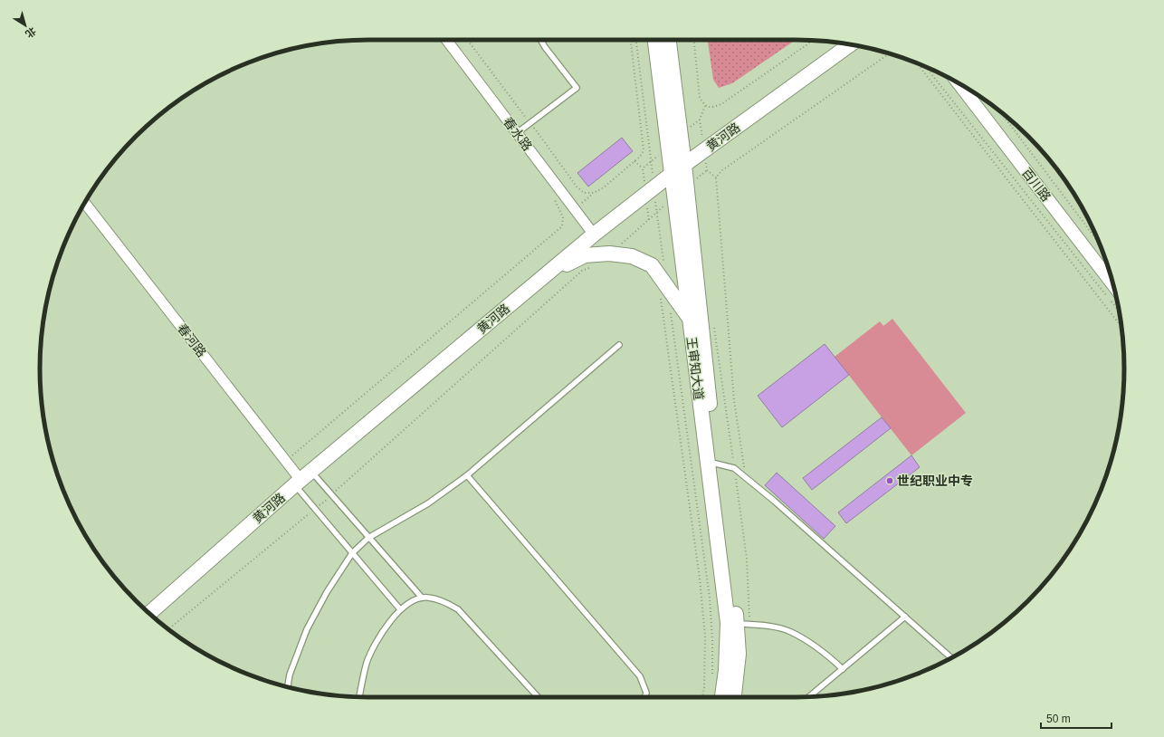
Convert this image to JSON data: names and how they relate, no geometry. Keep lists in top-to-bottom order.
{
  "streets": {
    "main road": ["黄河路", "王审知大道"],
    "street": ["春水路", "百川路", "春河路"]
  },
  "crossings": [
    ["春水路", "黄河路"],
    ["黄河路", "春河路"],
    ["黄河路", "王审知大道"]
  ],
  "places": ["世纪职业中专"],
  "scale_bar": "50 m",
  "north": "bottom right"
}
